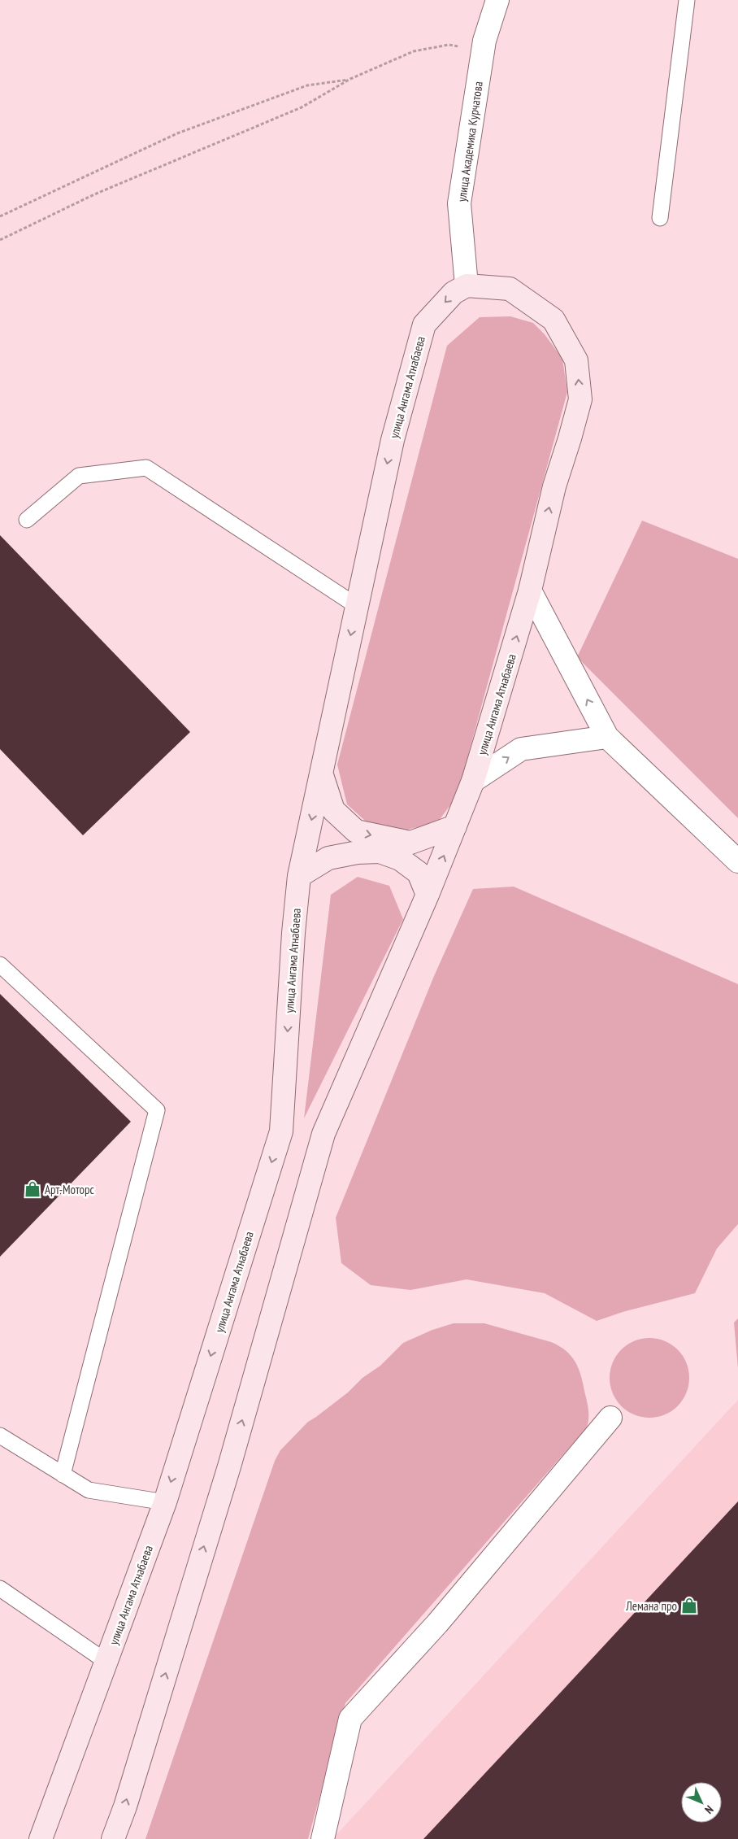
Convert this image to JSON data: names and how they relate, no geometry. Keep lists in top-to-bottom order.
{
  "streets": {
    "street": ["улица Академика Курчатова", "улица Ангама Атнабаева"]
  },
  "crossings": [
    ["улица Академика Курчатова", "улица Ангама Атнабаева"]
  ],
  "places": {
    "shop": ["Арт-Моторс", "Лемана про"]
  },
  "north": "bottom right"
}
